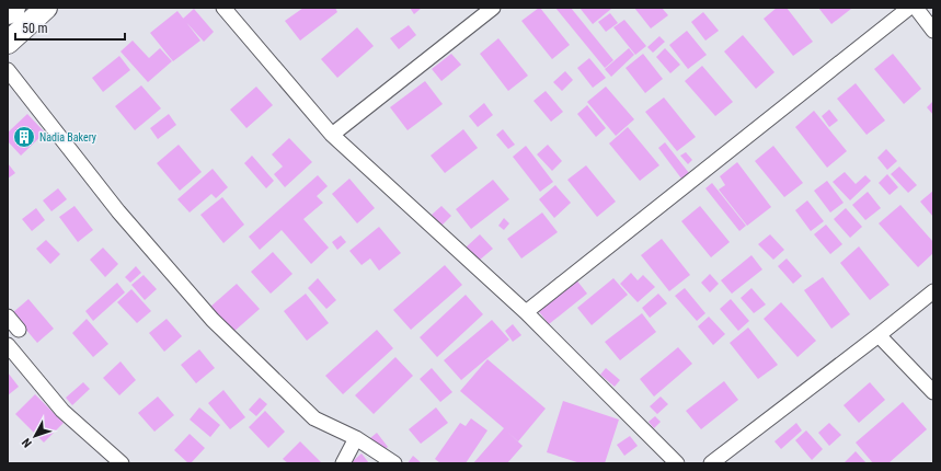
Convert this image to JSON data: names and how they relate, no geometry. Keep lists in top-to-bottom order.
{
  "places": {
    "building": ["Nadia Bakery"]
  },
  "scale_bar": "50 m",
  "north": "bottom left"
}
